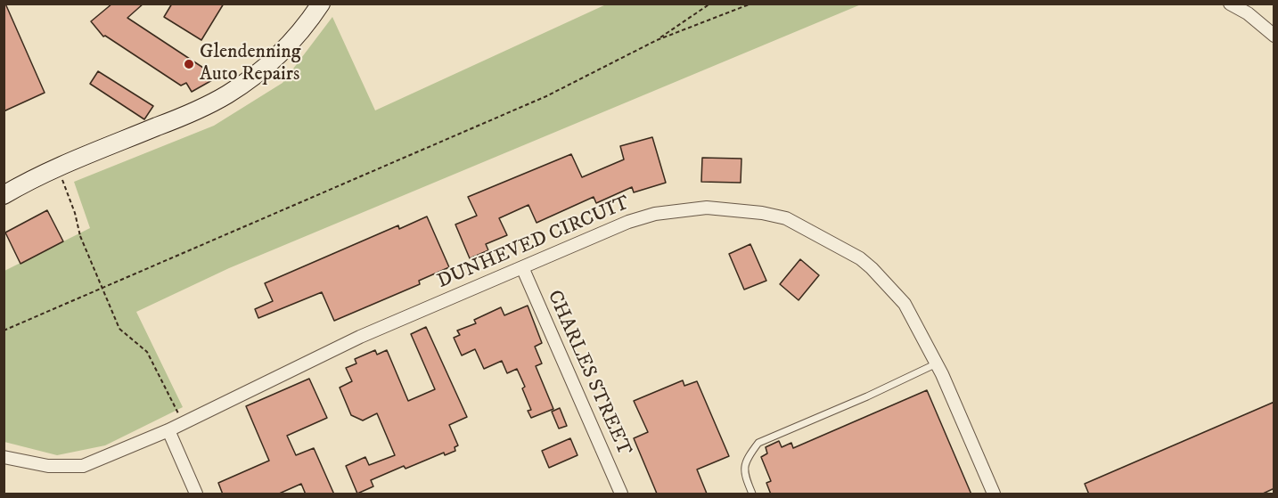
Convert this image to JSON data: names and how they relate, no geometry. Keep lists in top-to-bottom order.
{
  "streets": {
    "street": ["DUNHEVED CIRCUIT", "CHARLES STREET"]
  },
  "crossings": [
    ["DUNHEVED CIRCUIT", "CHARLES STREET"]
  ],
  "places": ["Glendenning Auto Repairs"]
}
